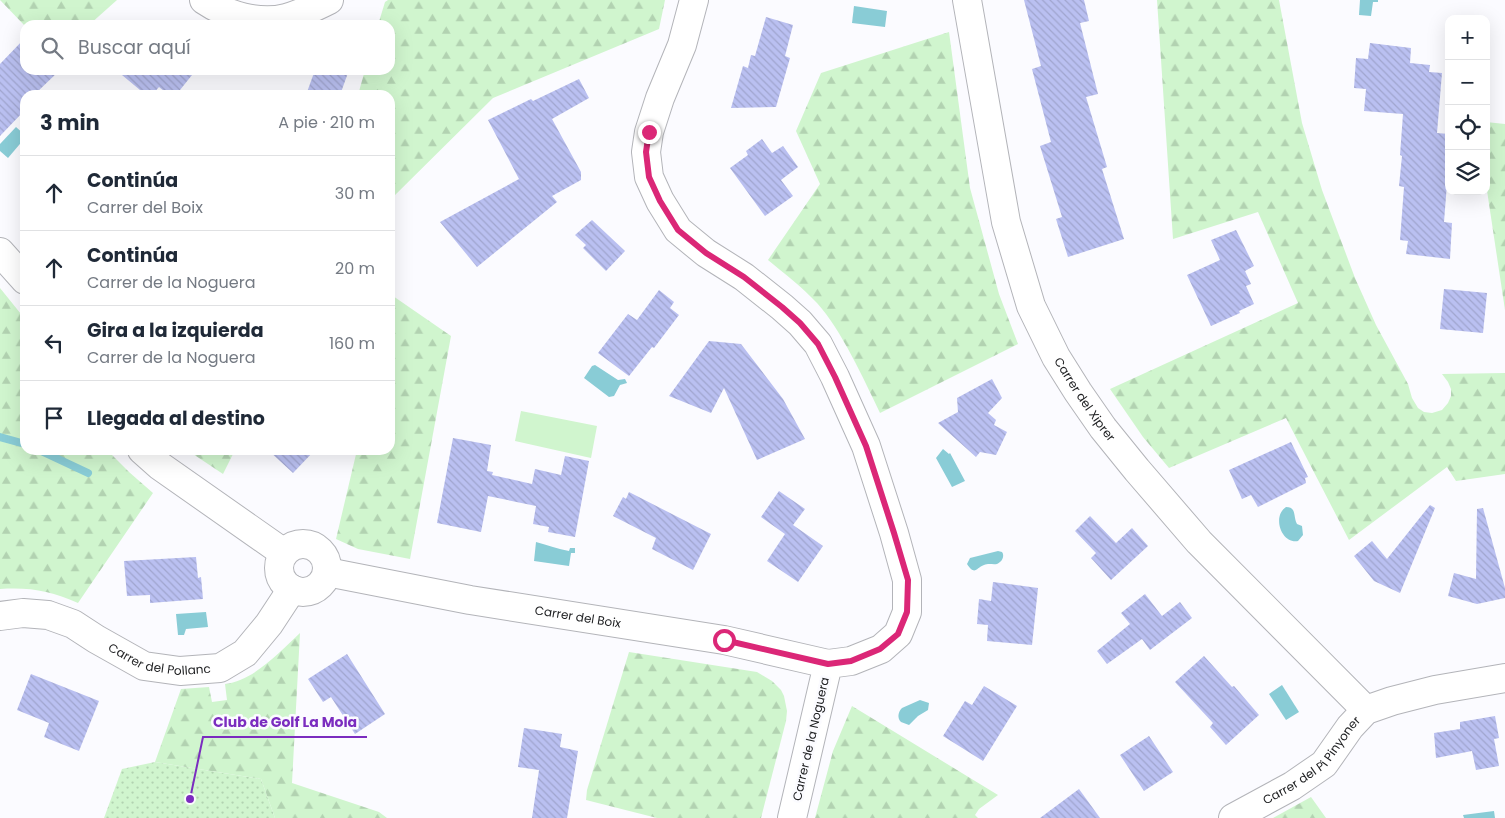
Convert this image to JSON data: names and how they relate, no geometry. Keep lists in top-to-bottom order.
{
  "streets": {
    "street": [
      "Carrer del Xiprer",
      "Carrer del Boix",
      "Carrer del Pollanc",
      "Carrer de la Noguera",
      "Carrer del Pi Pinyoner"
    ]
  },
  "crossings": [
    ["Carrer del Xiprer", "Carrer del Pi Pinyoner"],
    ["Carrer del Boix", "Carrer del Pollanc"],
    ["Carrer del Boix", "Carrer de la Noguera"]
  ],
  "places": ["Club de Golf La Mola"],
  "page": {
    "map_buttons": ["+", "−"],
    "search": "Buscar aquí",
    "heading": ["3 min", "A pie · 210 m"],
    "list": [
      ["Continúa", "Carrer del Boix", "30 m"],
      ["Continúa", "Carrer de la Noguera", "20 m"],
      ["Gira a la izquierda", "Carrer de la Noguera", "160 m"],
      "Llegada al destino"
    ]
  }
}
